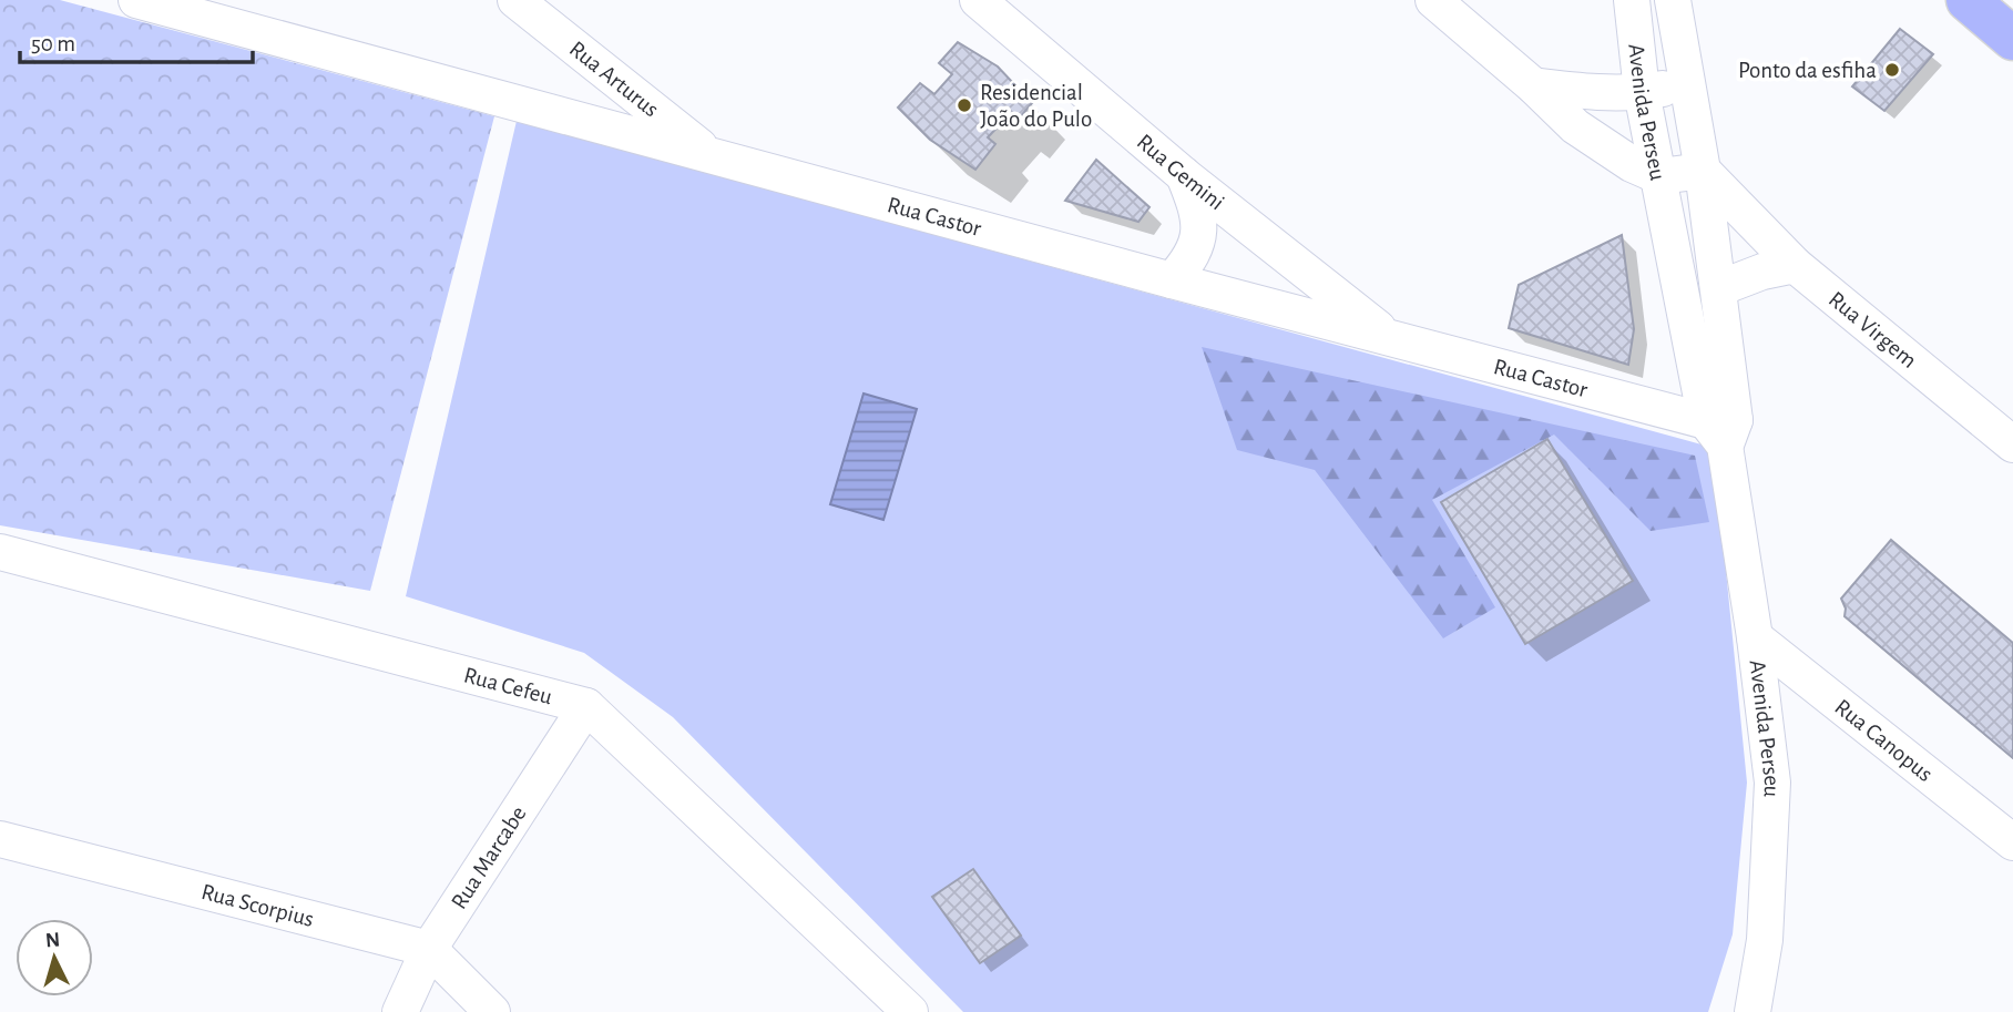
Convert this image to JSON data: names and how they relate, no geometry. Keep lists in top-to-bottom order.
{
  "streets": {
    "street": [
      "Rua Arturus",
      "Avenida Perseu",
      "Rua Gemini",
      "Rua Castor",
      "Rua Virgem",
      "Rua Cefeu",
      "Rua Canopus",
      "Rua Marcabe",
      "Rua Scorpius"
    ]
  },
  "crossings": [
    ["Rua Arturus", "Rua Castor"],
    ["Avenida Perseu", "Rua Castor"],
    ["Avenida Perseu", "Rua Virgem"],
    ["Avenida Perseu", "Rua Canopus"],
    ["Rua Gemini", "Rua Castor"],
    ["Rua Cefeu", "Rua Marcabe"],
    ["Rua Marcabe", "Rua Scorpius"]
  ],
  "places": ["Ponto da esfiha", "Residencial João do Pulo"],
  "scale_bar": "50 m",
  "north": "top"
}
